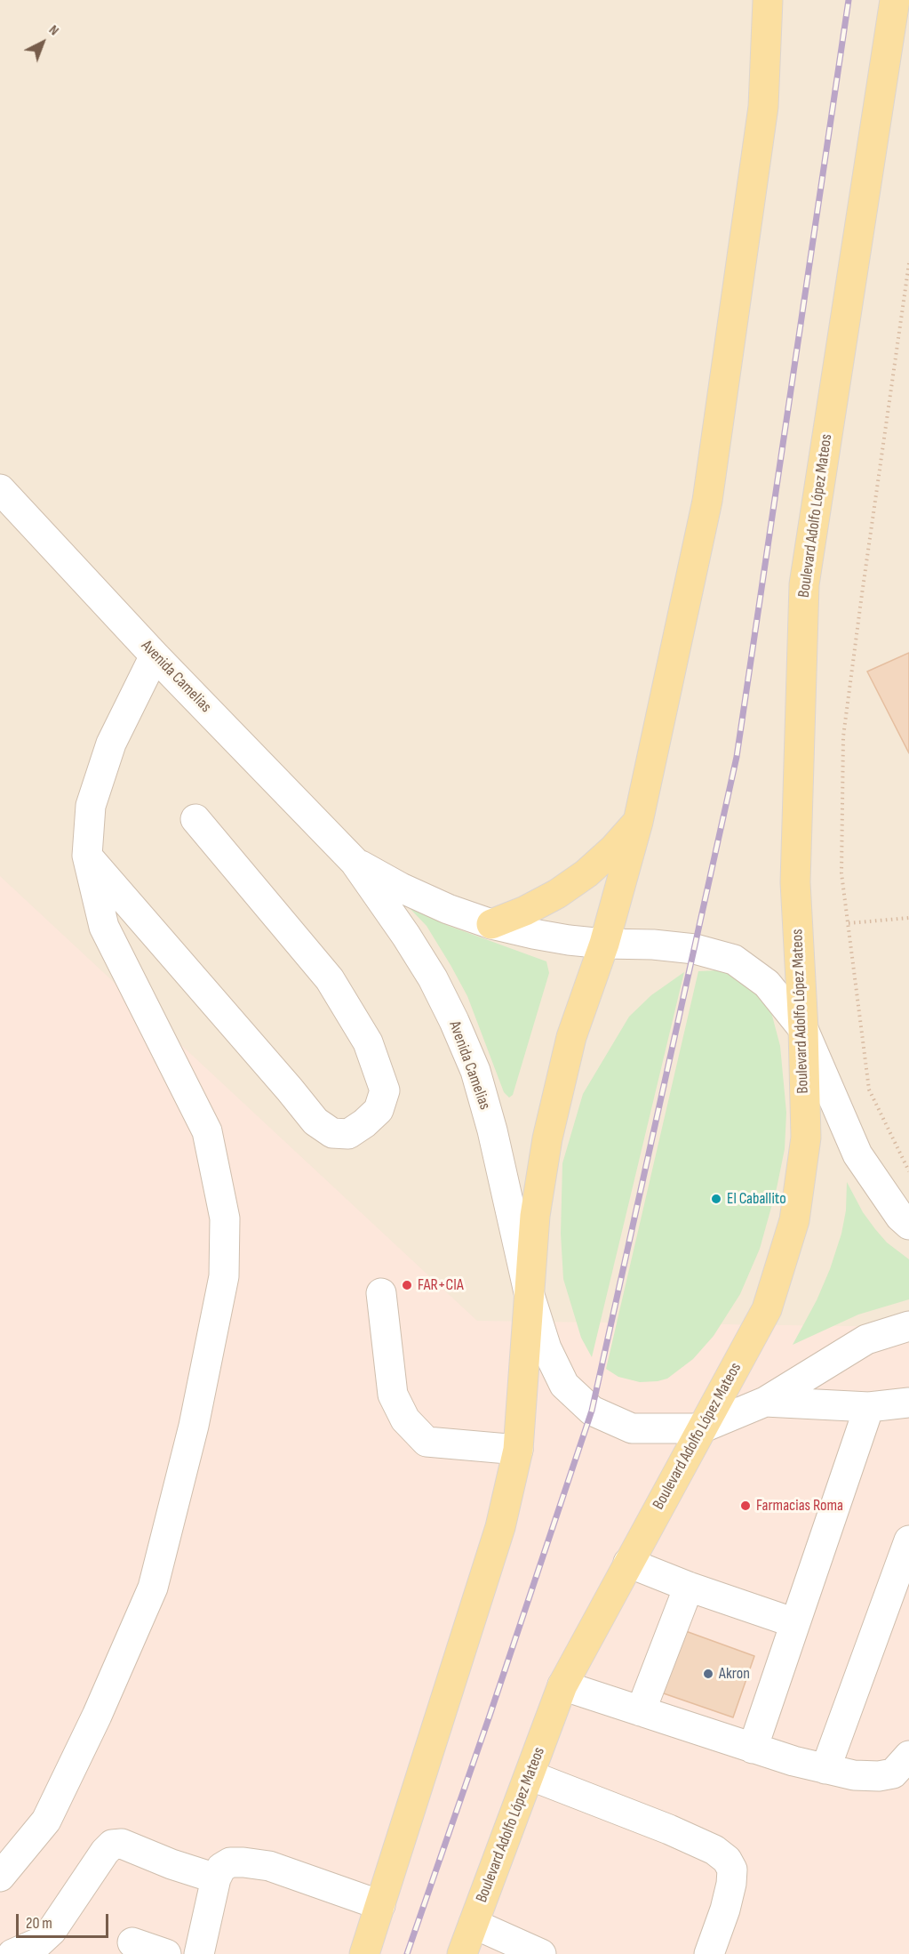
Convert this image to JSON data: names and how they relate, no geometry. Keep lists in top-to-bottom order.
{
  "streets": {
    "main road": ["Boulevard Adolfo López Mateos"],
    "street": ["Avenida Camelias"]
  },
  "crossings": [
    ["Boulevard Adolfo López Mateos", "Avenida Camelias"]
  ],
  "places": [
    "El Caballito",
    "FAR+CIA",
    "Farmacias Roma",
    "Akron"
  ],
  "scale_bar": "20 m",
  "north": "top right"
}
